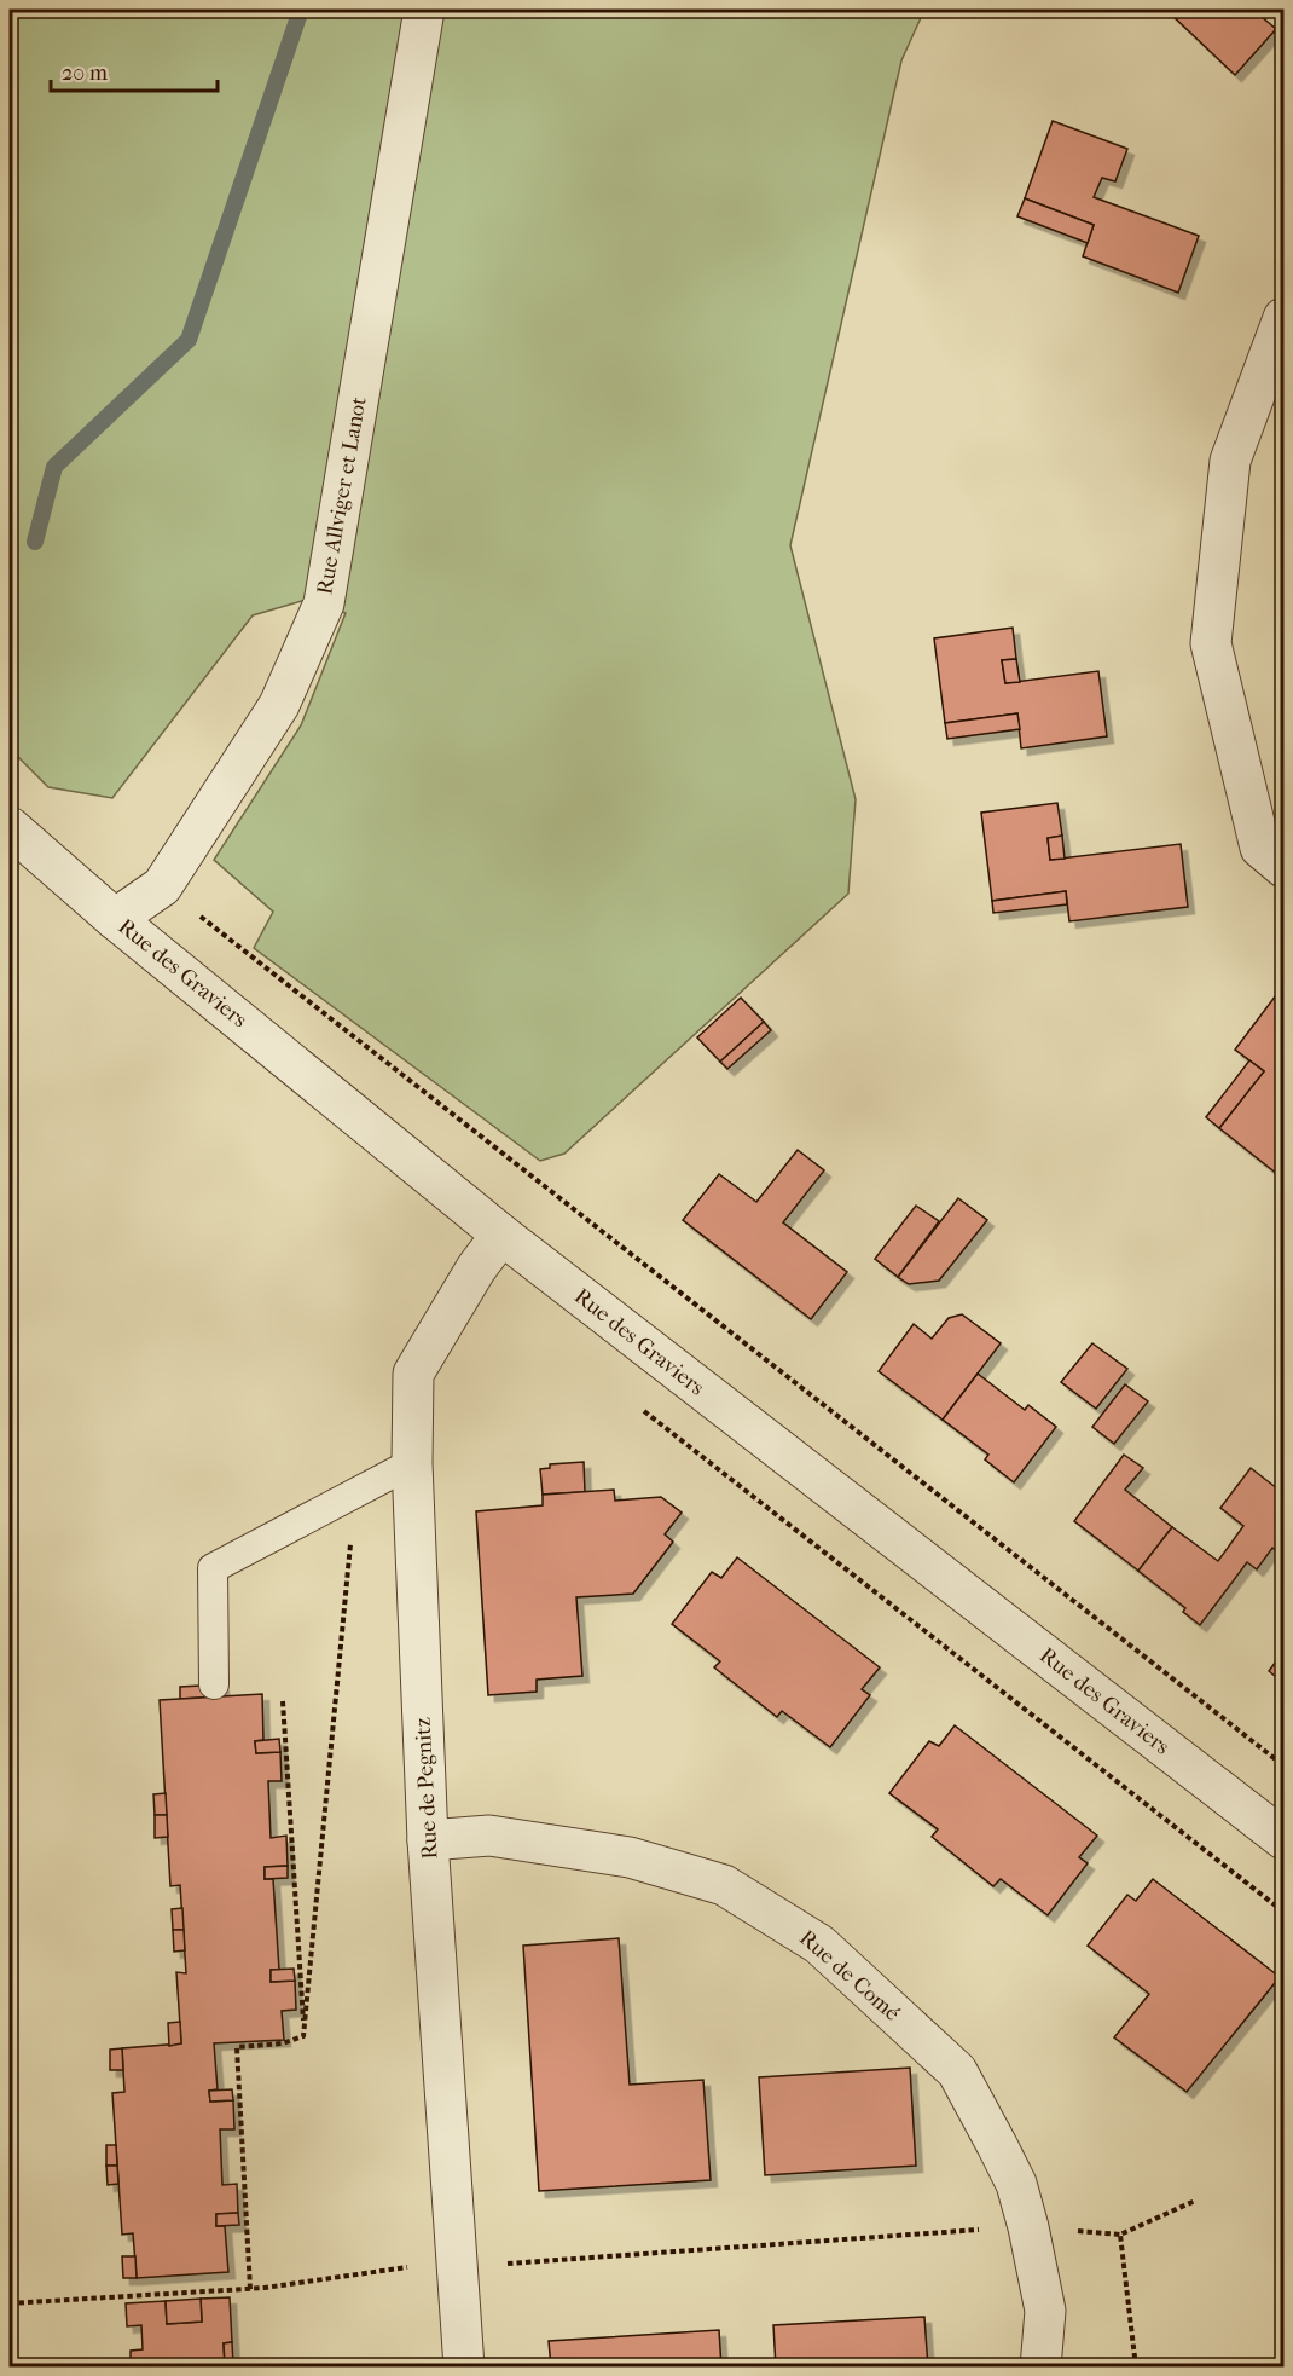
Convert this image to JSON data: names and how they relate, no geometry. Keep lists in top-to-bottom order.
{
  "streets": {
    "street": [
      "Rue Allviger et Lanot",
      "Rue des Graviers",
      "Rue de Pegnitz",
      "Rue de Comé"
    ]
  },
  "crossings": [
    ["Rue Allviger et Lanot", "Rue des Graviers"],
    ["Rue des Graviers", "Rue de Pegnitz"],
    ["Rue de Pegnitz", "Rue de Comé"]
  ],
  "scale_bar": "20 m"
}
